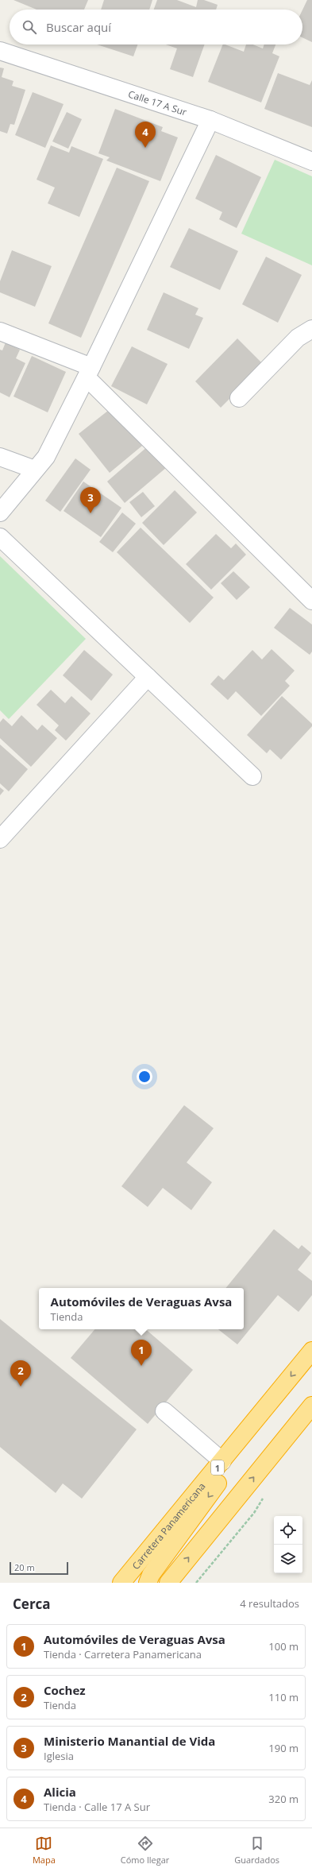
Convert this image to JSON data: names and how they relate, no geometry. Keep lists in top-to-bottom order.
{
  "streets": {
    "highway": ["1", "Carretera Panamericana"],
    "street": ["Calle 17 A Sur"]
  },
  "scale_bar": "20 m",
  "page": {
    "search": "Buscar aquí",
    "pins": [
      "4",
      "3",
      "1",
      "2"
    ],
    "popup": ["Automóviles de Veraguas Avsa", "Tienda"],
    "scale": "20 m",
    "heading": ["Cerca", "4 resultados"],
    "list": [
      {
        "mark": "1",
        "name": "Automóviles de Veraguas Avsa",
        "note": "Tienda · Carretera Panamericana",
        "value": "100 m"
      },
      {
        "mark": "2",
        "name": "Cochez",
        "note": "Tienda",
        "value": "110 m"
      },
      {
        "mark": "3",
        "name": "Ministerio Manantial de Vida",
        "note": "Iglesia",
        "value": "190 m"
      },
      {
        "mark": "4",
        "name": "Alicia",
        "note": "Tienda · Calle 17 A Sur",
        "value": "320 m"
      }
    ],
    "nav": ["Mapa", "Cómo llegar", "Guardados"]
  }
}
